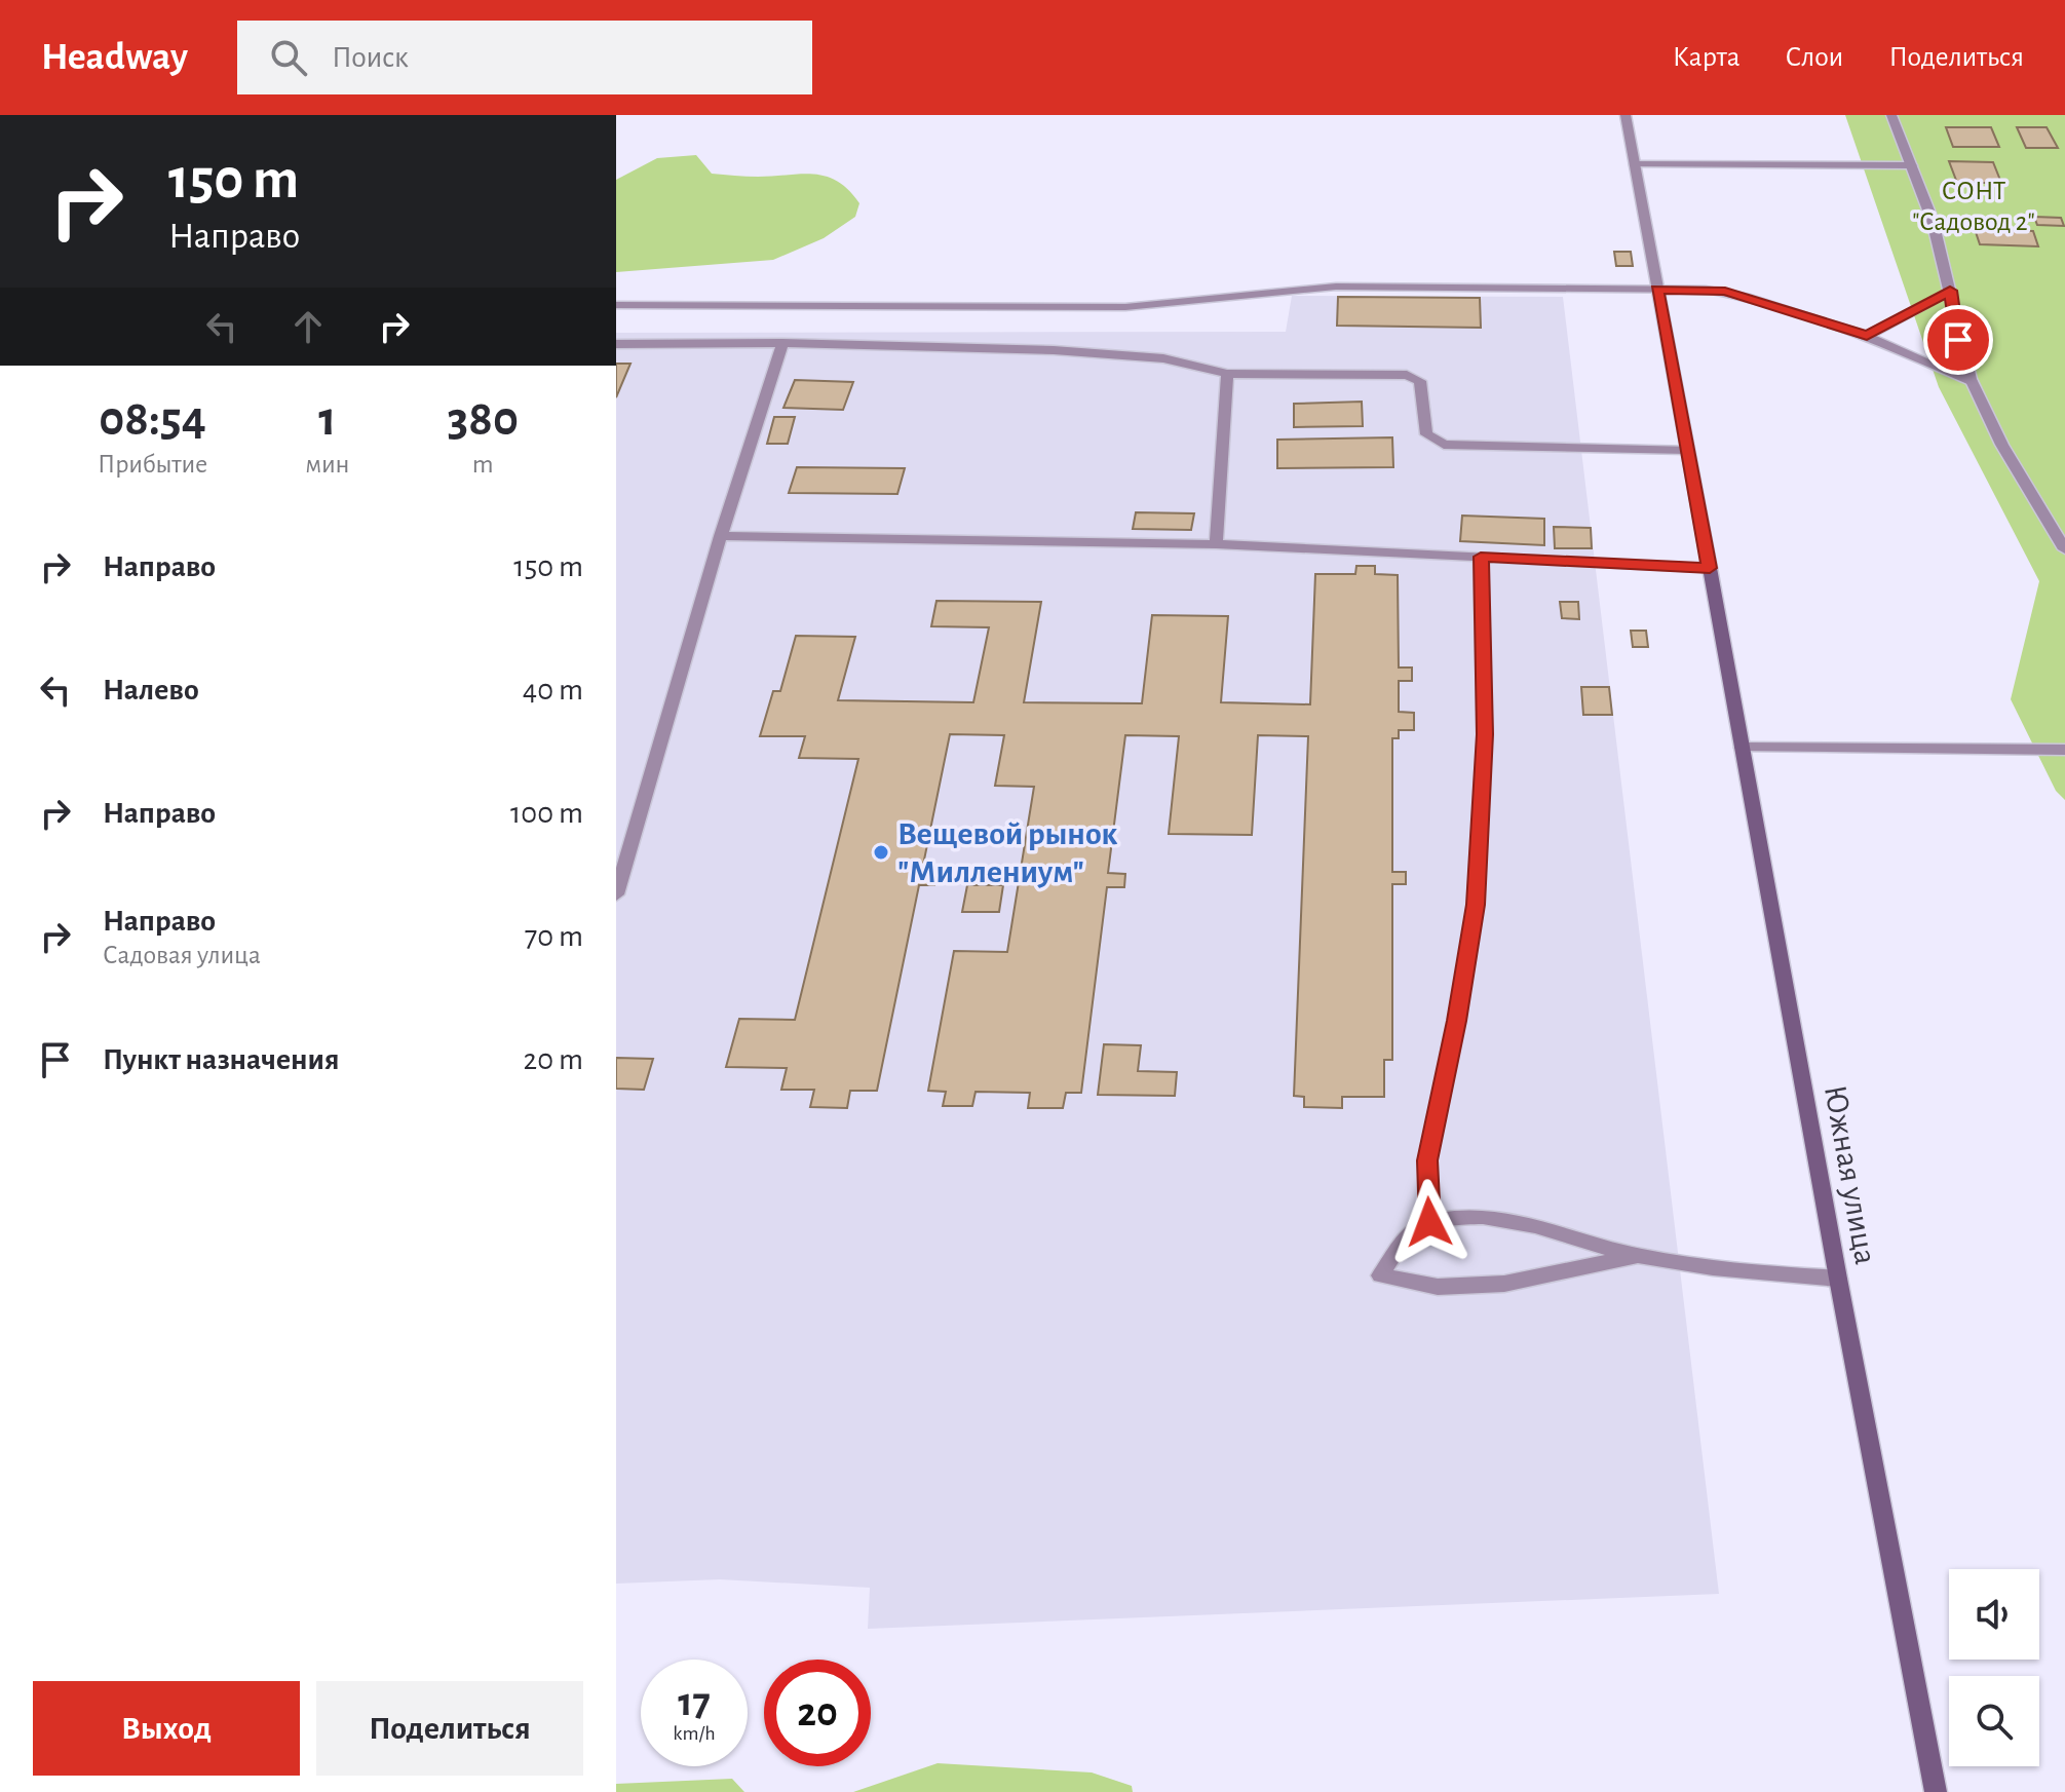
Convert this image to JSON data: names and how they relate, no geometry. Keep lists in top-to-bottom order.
{
  "streets": {
    "street": ["Южная улица"]
  },
  "parks": ["СОНТ \"Садовод 2\""],
  "places": ["Вещевой рынок \"Миллениум\""],
  "page": {
    "header": "Headway",
    "search": "Поиск",
    "nav": ["Карта", "Слои", "Поделиться"],
    "turn": ["150 m", "Направо"],
    "eta": [
      "08:54",
      "Прибытие",
      "1",
      "мин",
      "380",
      "m"
    ],
    "list": [
      {
        "name": "Направо",
        "value": "150 m"
      },
      {
        "name": "Налево",
        "value": "40 m"
      },
      {
        "name": "Направо",
        "value": "100 m"
      },
      {
        "name": "Направо",
        "note": "Садовая улица",
        "value": "70 m"
      },
      {
        "name": "Пункт назначения",
        "value": "20 m"
      }
    ],
    "speed": "17 km/h",
    "limit": "20",
    "buttons": ["Выход", "Поделиться"]
  }
}
